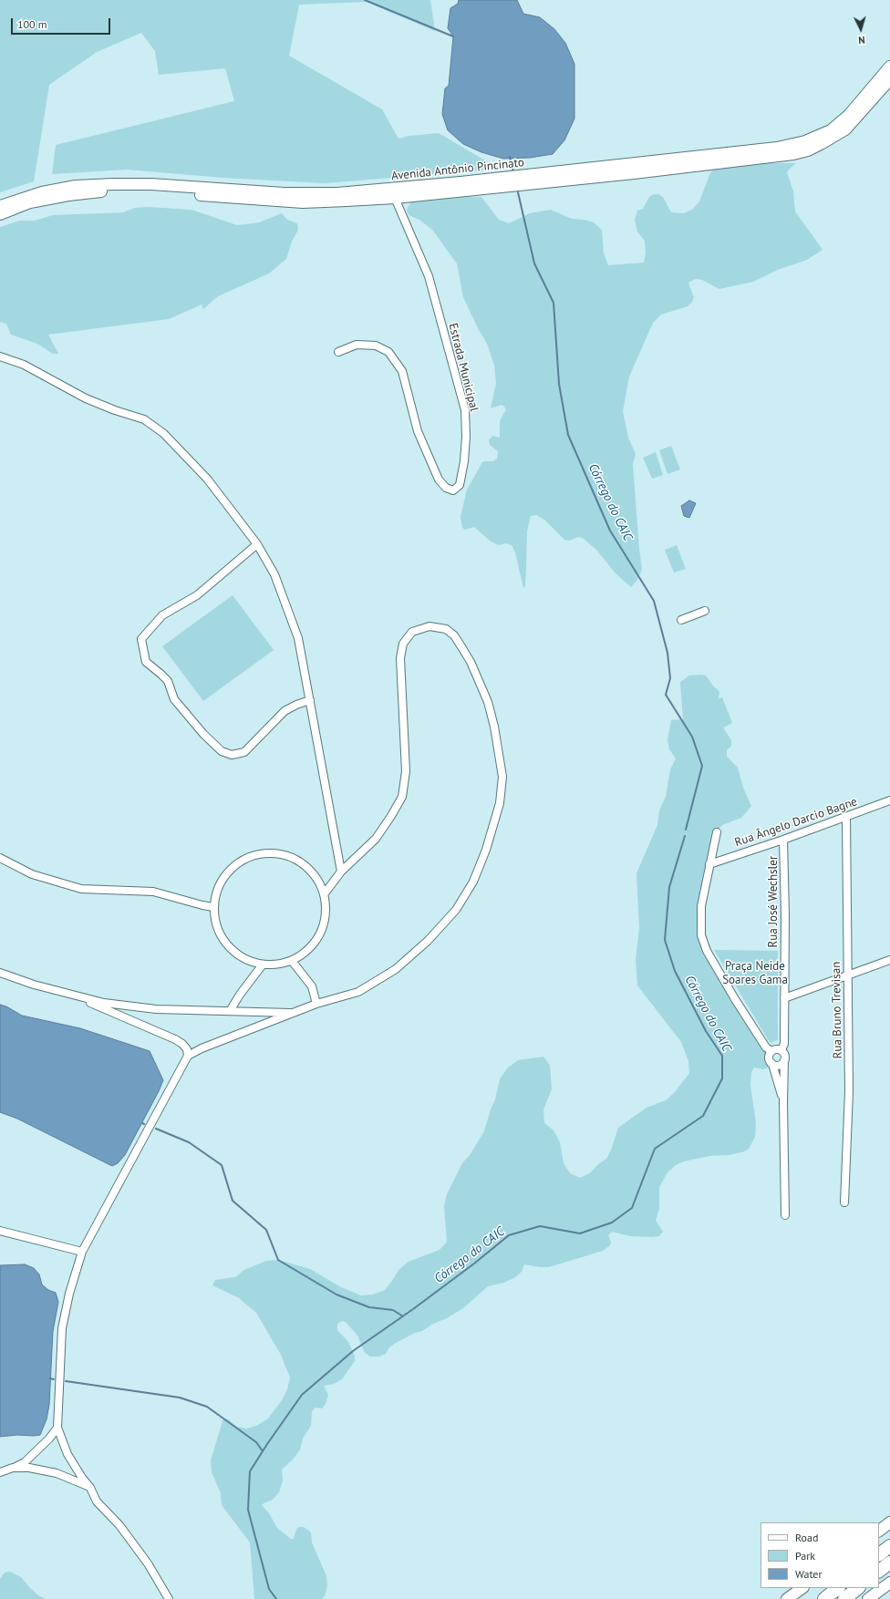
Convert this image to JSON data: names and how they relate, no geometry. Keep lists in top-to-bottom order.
{
  "streets": {
    "main road": ["Avenida Antônio Pincinato"],
    "street": [
      "Estrada Municipal",
      "Rua Ângelo Darcio Bagne",
      "Rua José Wechsler",
      "Rua Bruno Trevisan"
    ]
  },
  "crossings": [
    ["Avenida Antônio Pincinato", "Estrada Municipal"],
    ["Rua Ângelo Darcio Bagne", "Rua José Wechsler"],
    ["Rua Ângelo Darcio Bagne", "Rua Bruno Trevisan"]
  ],
  "water": ["Córrego do CAIC"],
  "parks": ["Praça Neide Soares Gama"],
  "legend": ["Road", "Park", "Water"],
  "scale_bar": "100 m",
  "north": "bottom"
}
